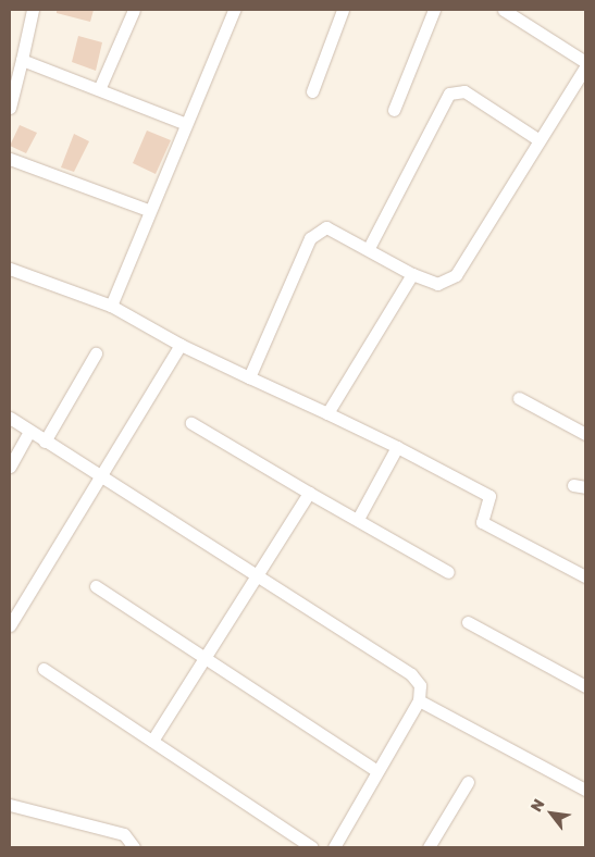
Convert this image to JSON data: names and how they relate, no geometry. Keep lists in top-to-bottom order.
{
  "north": "top left"
}
